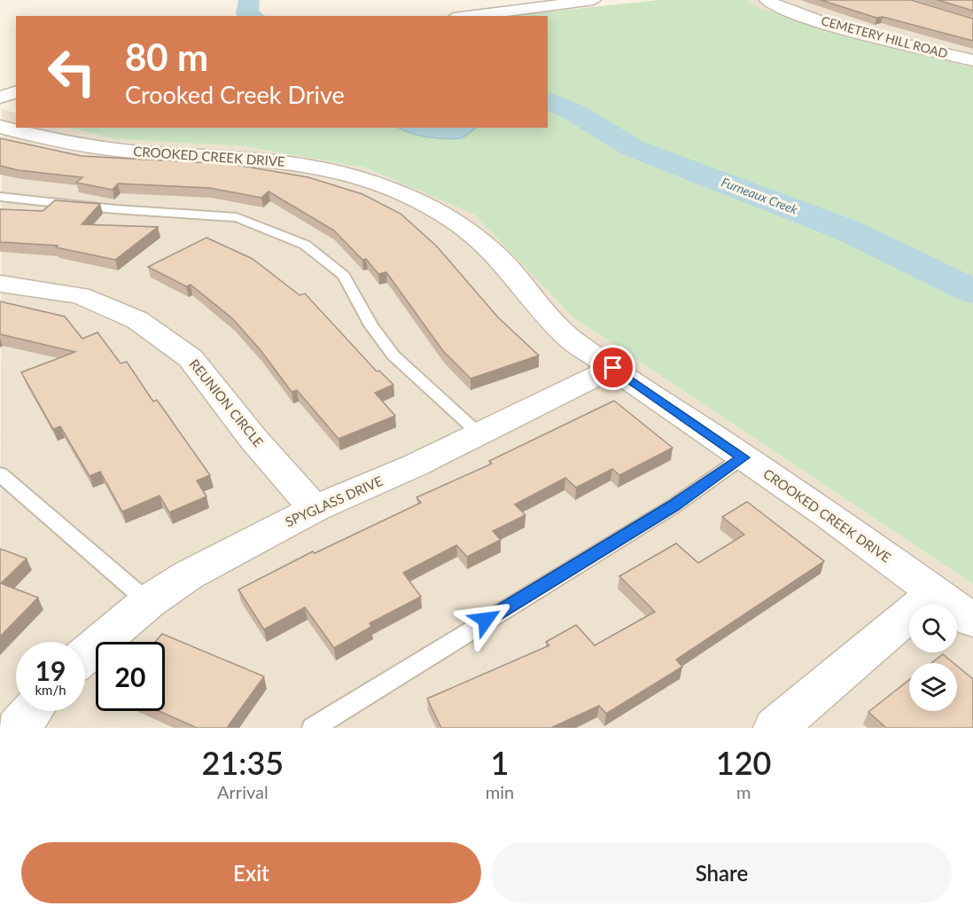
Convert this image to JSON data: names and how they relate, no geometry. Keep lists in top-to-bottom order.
{
  "streets": {
    "street": [
      "CEMETERY HILL ROAD",
      "CROOKED CREEK DRIVE",
      "REUNION CIRCLE",
      "SPYGLASS DRIVE"
    ]
  },
  "crossings": [
    ["CROOKED CREEK DRIVE", "SPYGLASS DRIVE"],
    ["REUNION CIRCLE", "SPYGLASS DRIVE"]
  ],
  "water": ["Furneaux Creek"],
  "page": {
    "turn": ["80 m", "Crooked Creek Drive"],
    "speed": "19 km/h",
    "limit": "20",
    "eta": [
      "21:35",
      "Arrival",
      "1",
      "min",
      "120",
      "m"
    ],
    "buttons": ["Exit", "Share"]
  }
}
